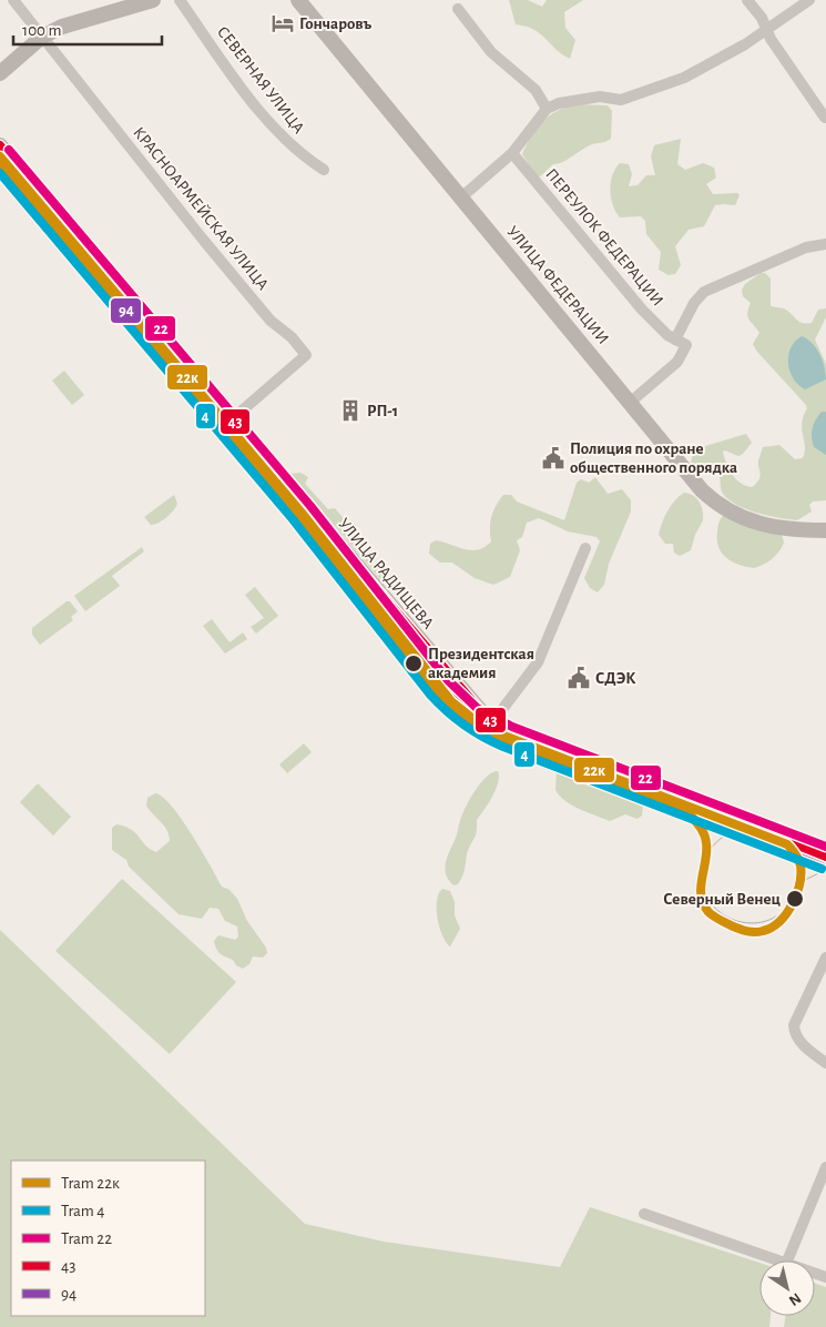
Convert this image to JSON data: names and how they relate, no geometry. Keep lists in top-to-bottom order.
{
  "streets": {
    "street": [
      "СЕВЕРНАЯ УЛИЦА",
      "КРАСНОАРМЕЙСКАЯ УЛИЦА",
      "ПЕРЕУЛОК ФЕДЕРАЦИИ",
      "УЛИЦА ФЕДЕРАЦИИ",
      "УЛИЦА РАДИЩЕВА"
    ]
  },
  "crossings": [
    ["КРАСНОАРМЕЙСКАЯ УЛИЦА", "УЛИЦА РАДИЩЕВА"]
  ],
  "places": {
    "hotel": ["Гончаровъ"],
    "building": ["РП-1"],
    "public building": ["Полиция по охране общественного порядка", "СДЭК"],
    "other": ["Президентская академия", "Северный Венец"]
  },
  "lines": [
    "transit line 43",
    "tram line 22",
    "tram line 22к",
    "transit line 94",
    "tram line 4"
  ],
  "legend": [
    "Tram 22к",
    "Tram 4",
    "Tram 22",
    "43",
    "94"
  ],
  "scale_bar": "100 m",
  "north": "bottom right"
}
